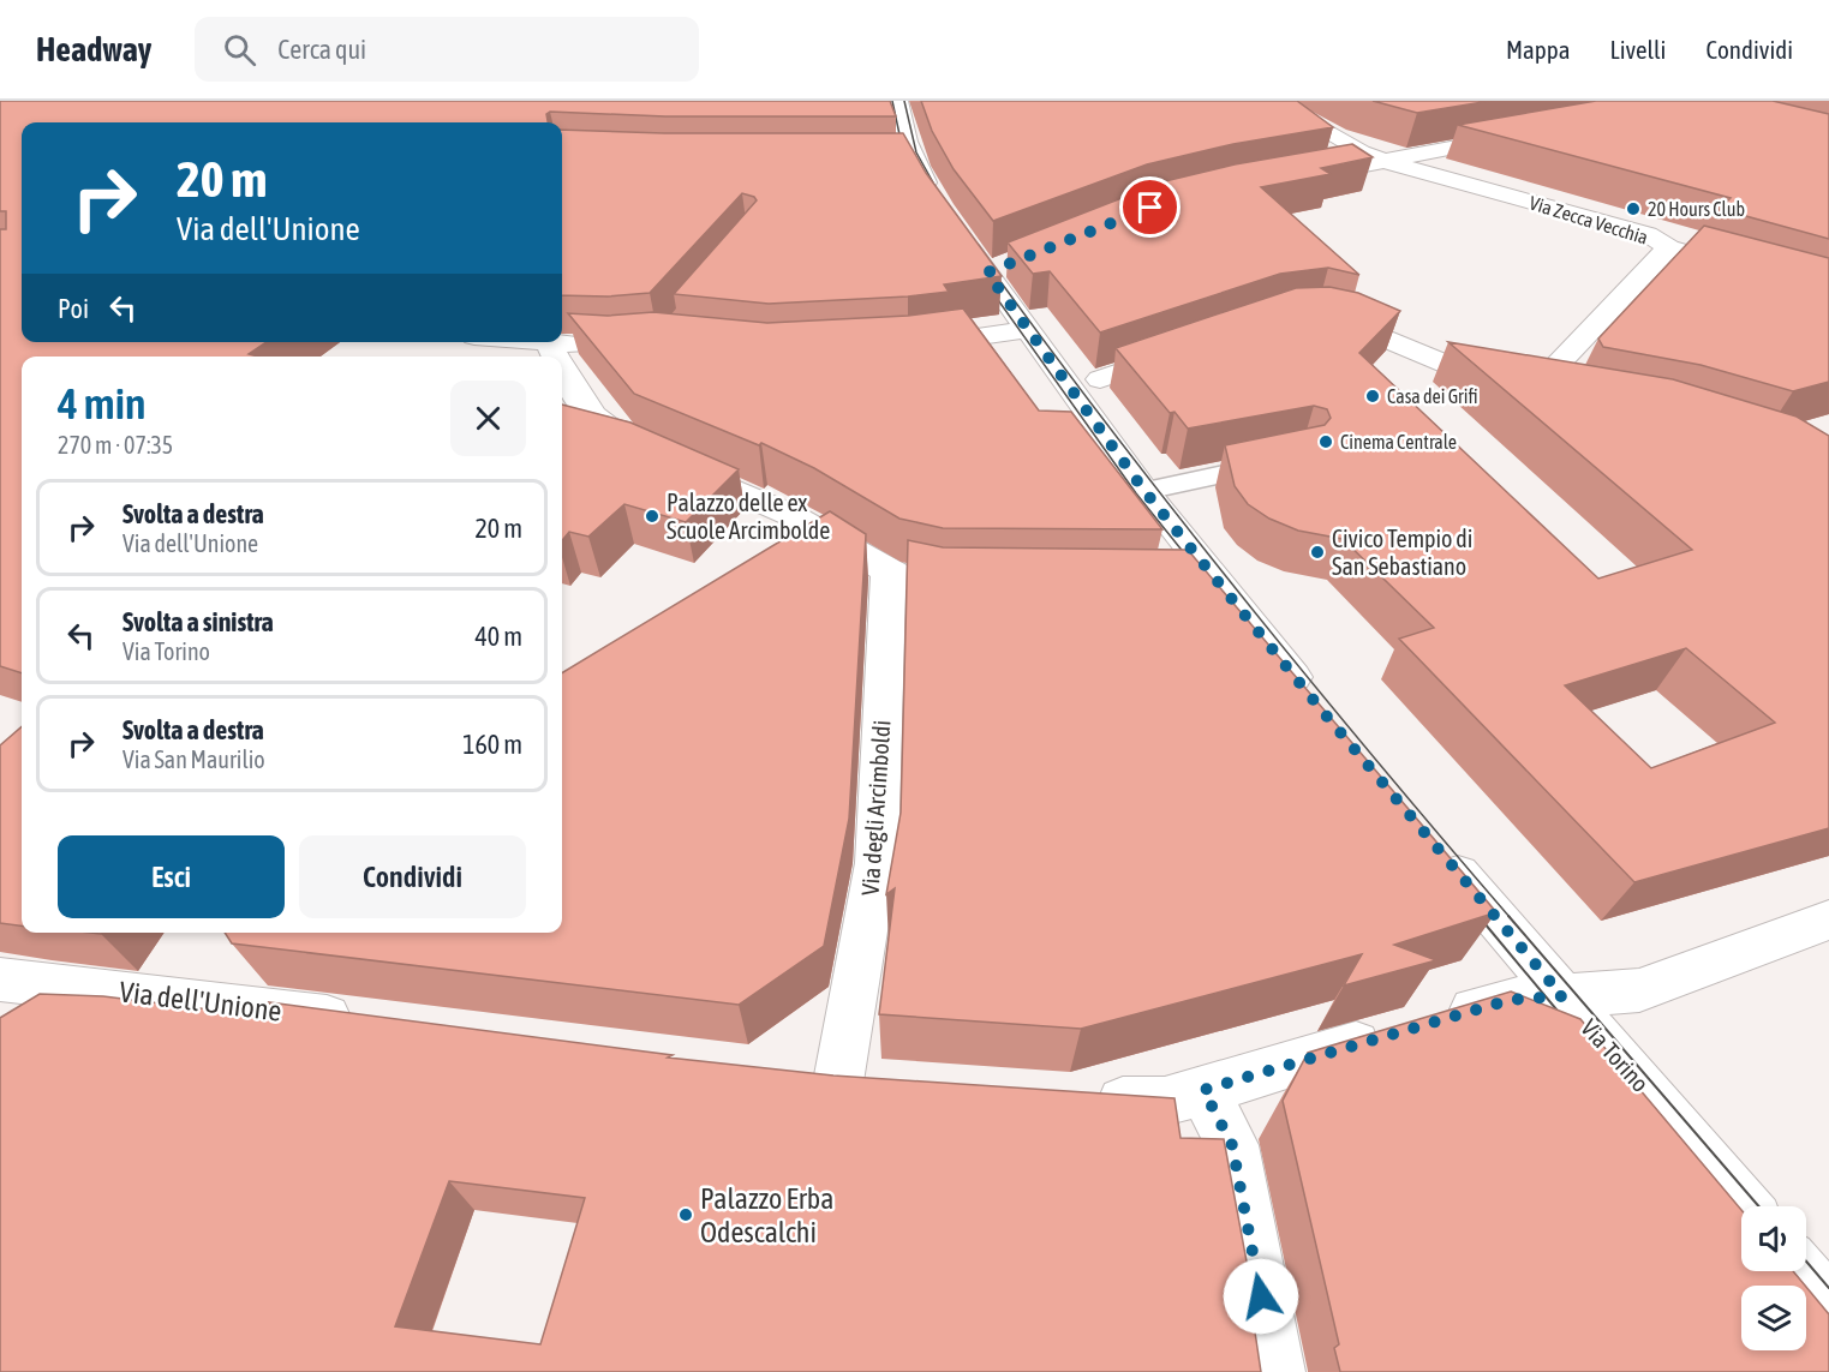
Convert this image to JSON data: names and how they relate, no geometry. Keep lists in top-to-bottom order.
{
  "streets": {
    "street": [
      "Via Zecca Vecchia",
      "Via degli Arcimboldi",
      "Via dell'Unione",
      "Via Torino"
    ]
  },
  "places": [
    "20 Hours Club",
    "Casa dei Grifi",
    "Cinema Centrale",
    "Palazzo delle ex Scuole Arcimbolde",
    "Civico Tempio di San Sebastiano",
    "Palazzo Erba Odescalchi"
  ],
  "page": {
    "header": "Headway",
    "search": "Cerca qui",
    "nav": ["Mappa", "Livelli", "Condividi"],
    "turn": ["20 m", "Via dell'Unione"],
    "then": "Poi",
    "heading": ["4 min", "270 m · 07:35"],
    "list": [
      {
        "name": "Svolta a destra",
        "note": "Via dell'Unione",
        "value": "20 m"
      },
      {
        "name": "Svolta a sinistra",
        "note": "Via Torino",
        "value": "40 m"
      },
      {
        "name": "Svolta a destra",
        "note": "Via San Maurilio",
        "value": "160 m"
      }
    ],
    "buttons": ["Esci", "Condividi"]
  }
}
